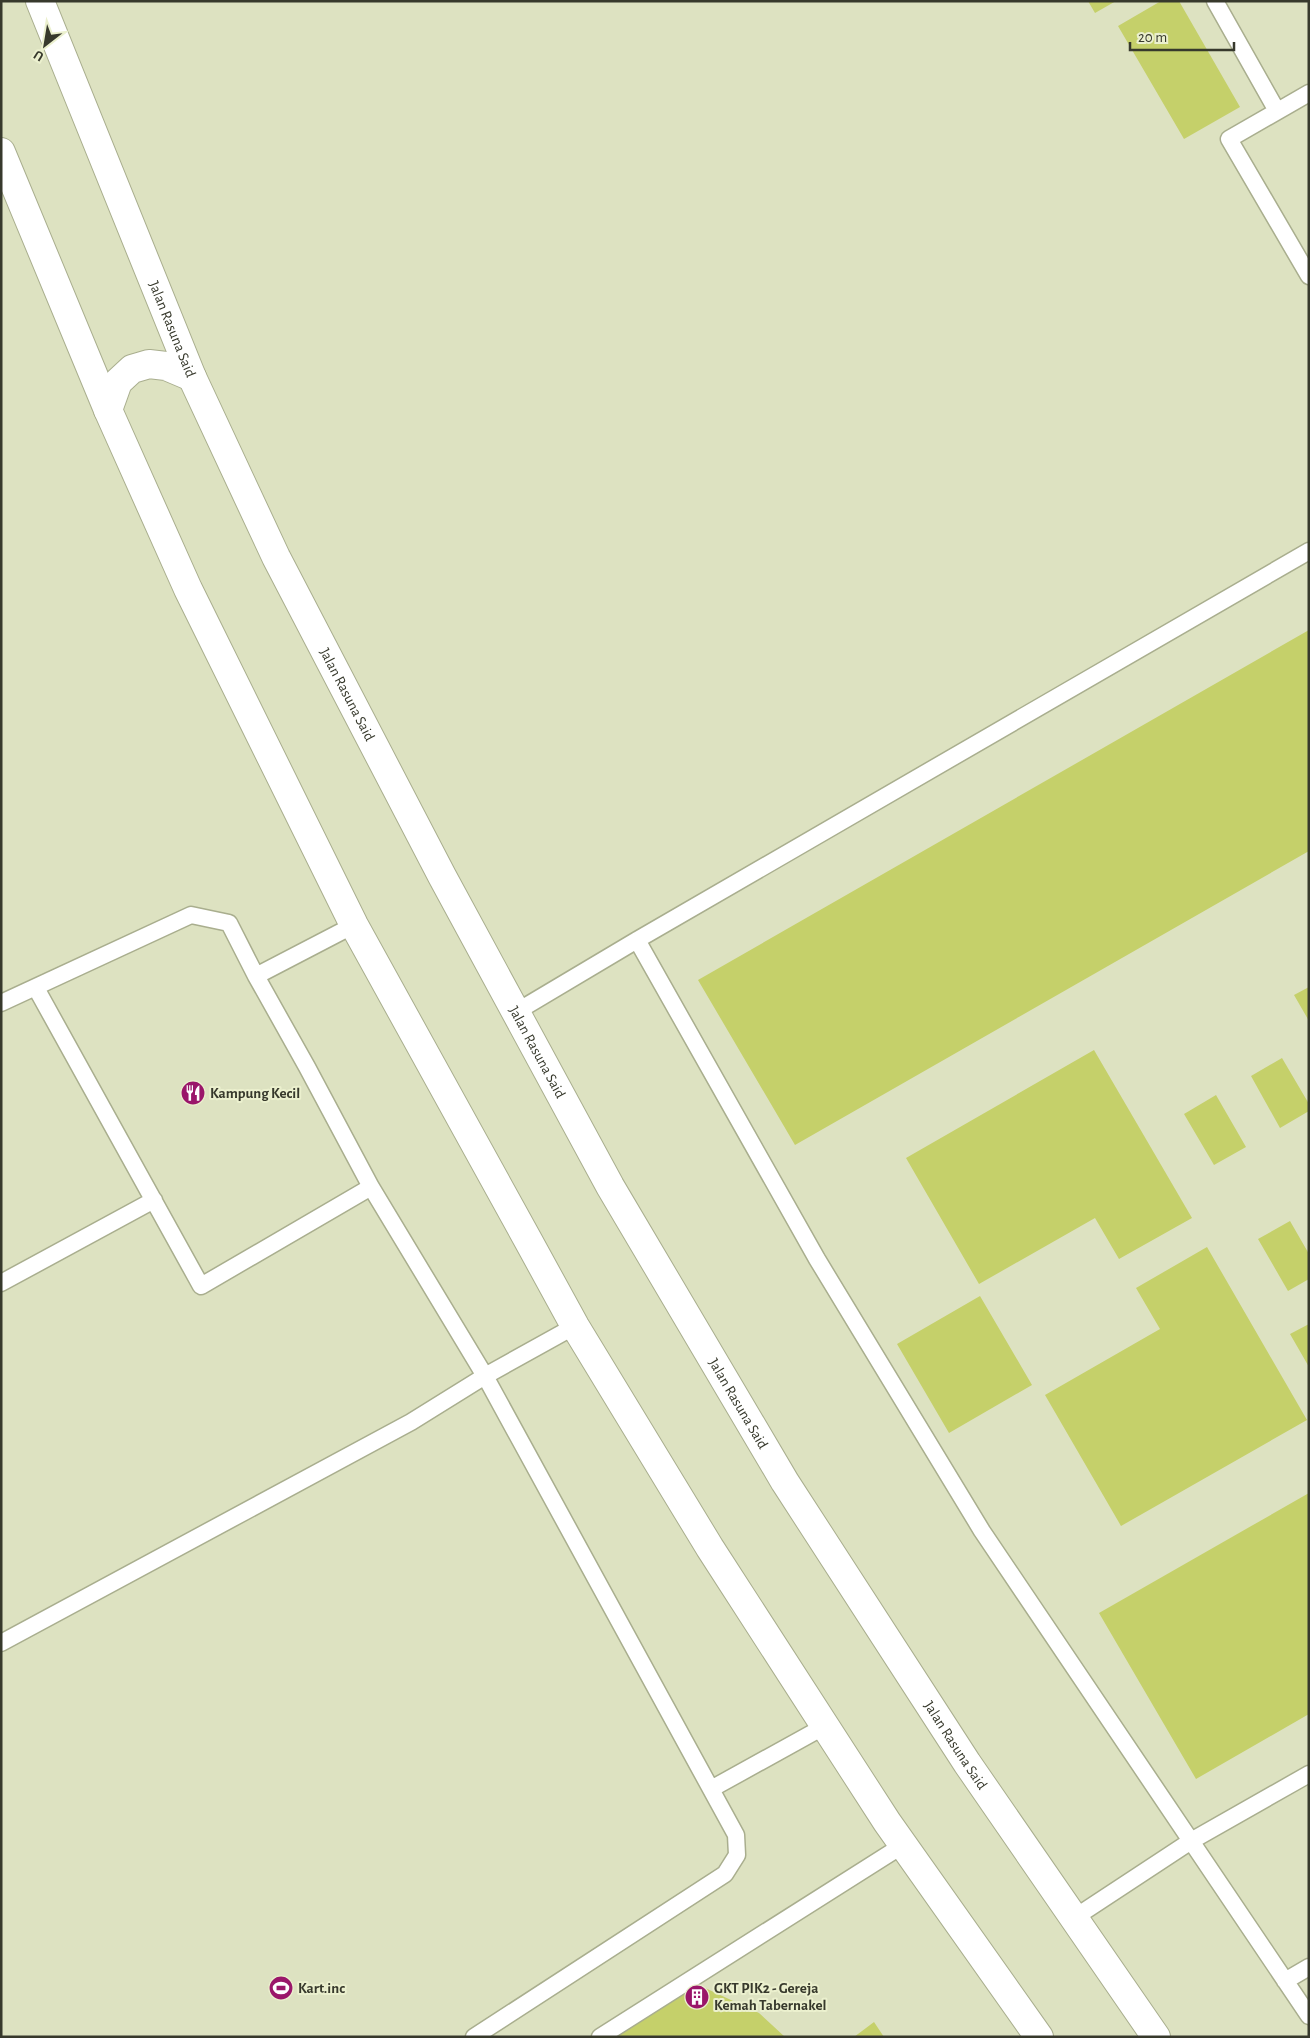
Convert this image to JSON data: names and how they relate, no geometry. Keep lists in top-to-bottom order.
{
  "streets": {
    "street": ["Jalan Rasuna Said"]
  },
  "places": {
    "restaurant": ["Kampung Kecil"],
    "sports": ["Kart.inc"],
    "building": ["GKT PIK2 - Gereja Kemah Tabernakel"]
  },
  "scale_bar": "20 m",
  "north": "bottom left"
}
